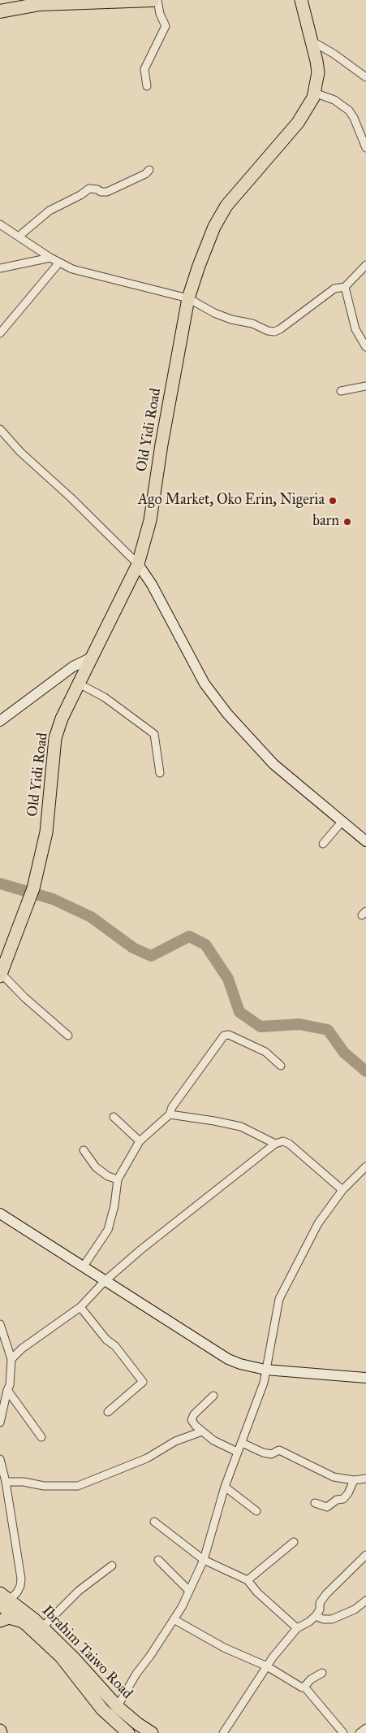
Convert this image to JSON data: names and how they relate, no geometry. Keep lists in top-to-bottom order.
{
  "streets": {
    "main road": ["Old Yidi Road", "Ibrahim Taiwo Road"]
  },
  "places": ["Ago Market, Oko Erin, Nigeria", "barn"]
}
